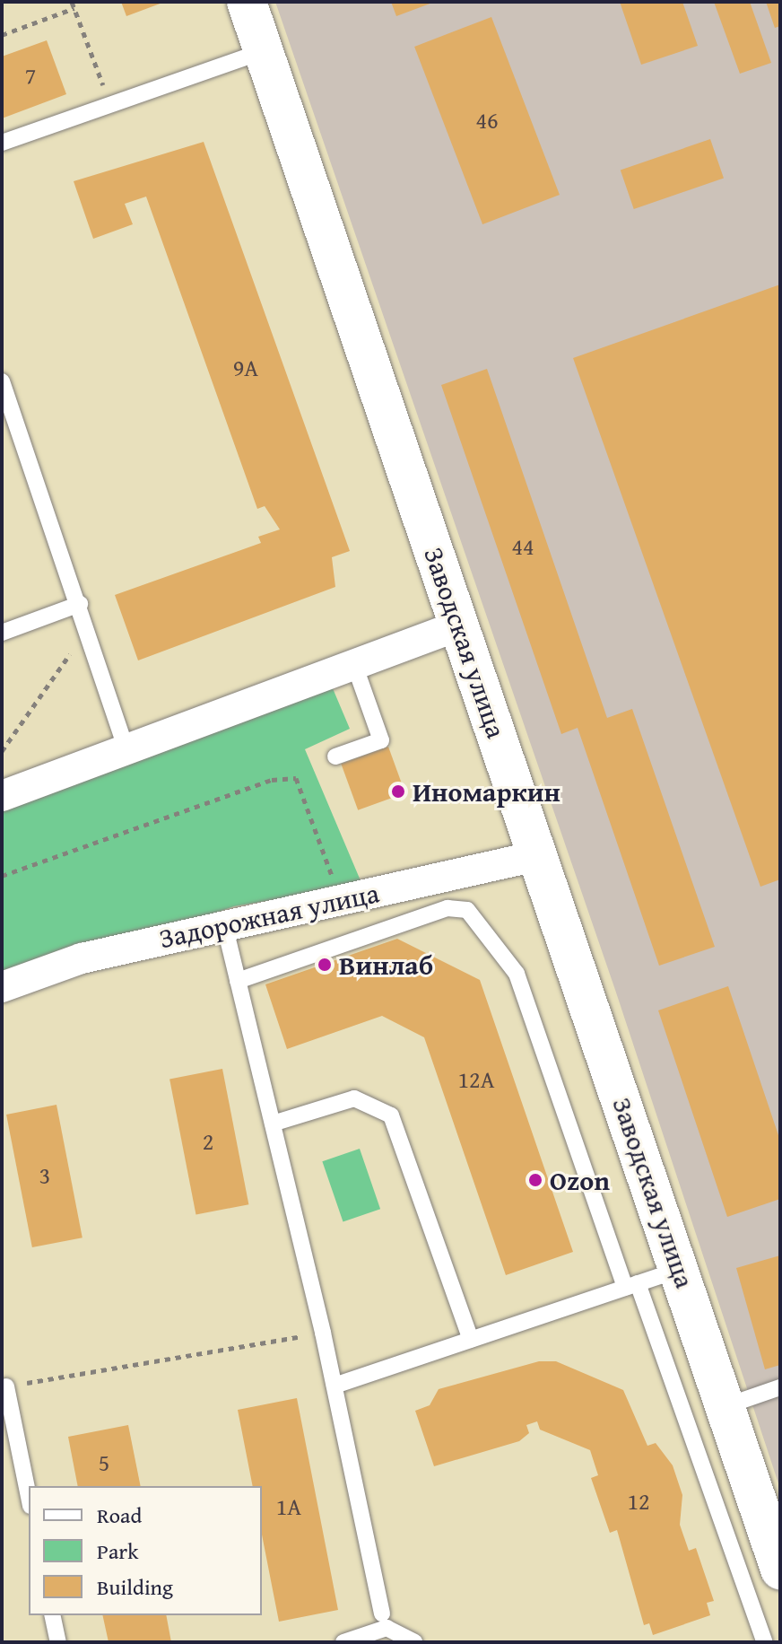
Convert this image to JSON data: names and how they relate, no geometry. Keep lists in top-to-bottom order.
{
  "streets": {
    "street": ["Заводская улица", "Задорожная улица"]
  },
  "crossings": [
    ["Заводская улица", "Задорожная улица"]
  ],
  "places": ["Иномаркин", "Винлаб", "Ozon"],
  "house_numbers": [
    "7",
    "46",
    "9А",
    "44",
    "12А",
    "2",
    "3",
    "5",
    "12",
    "1А"
  ],
  "legend": ["Road", "Park", "Building"]
}
